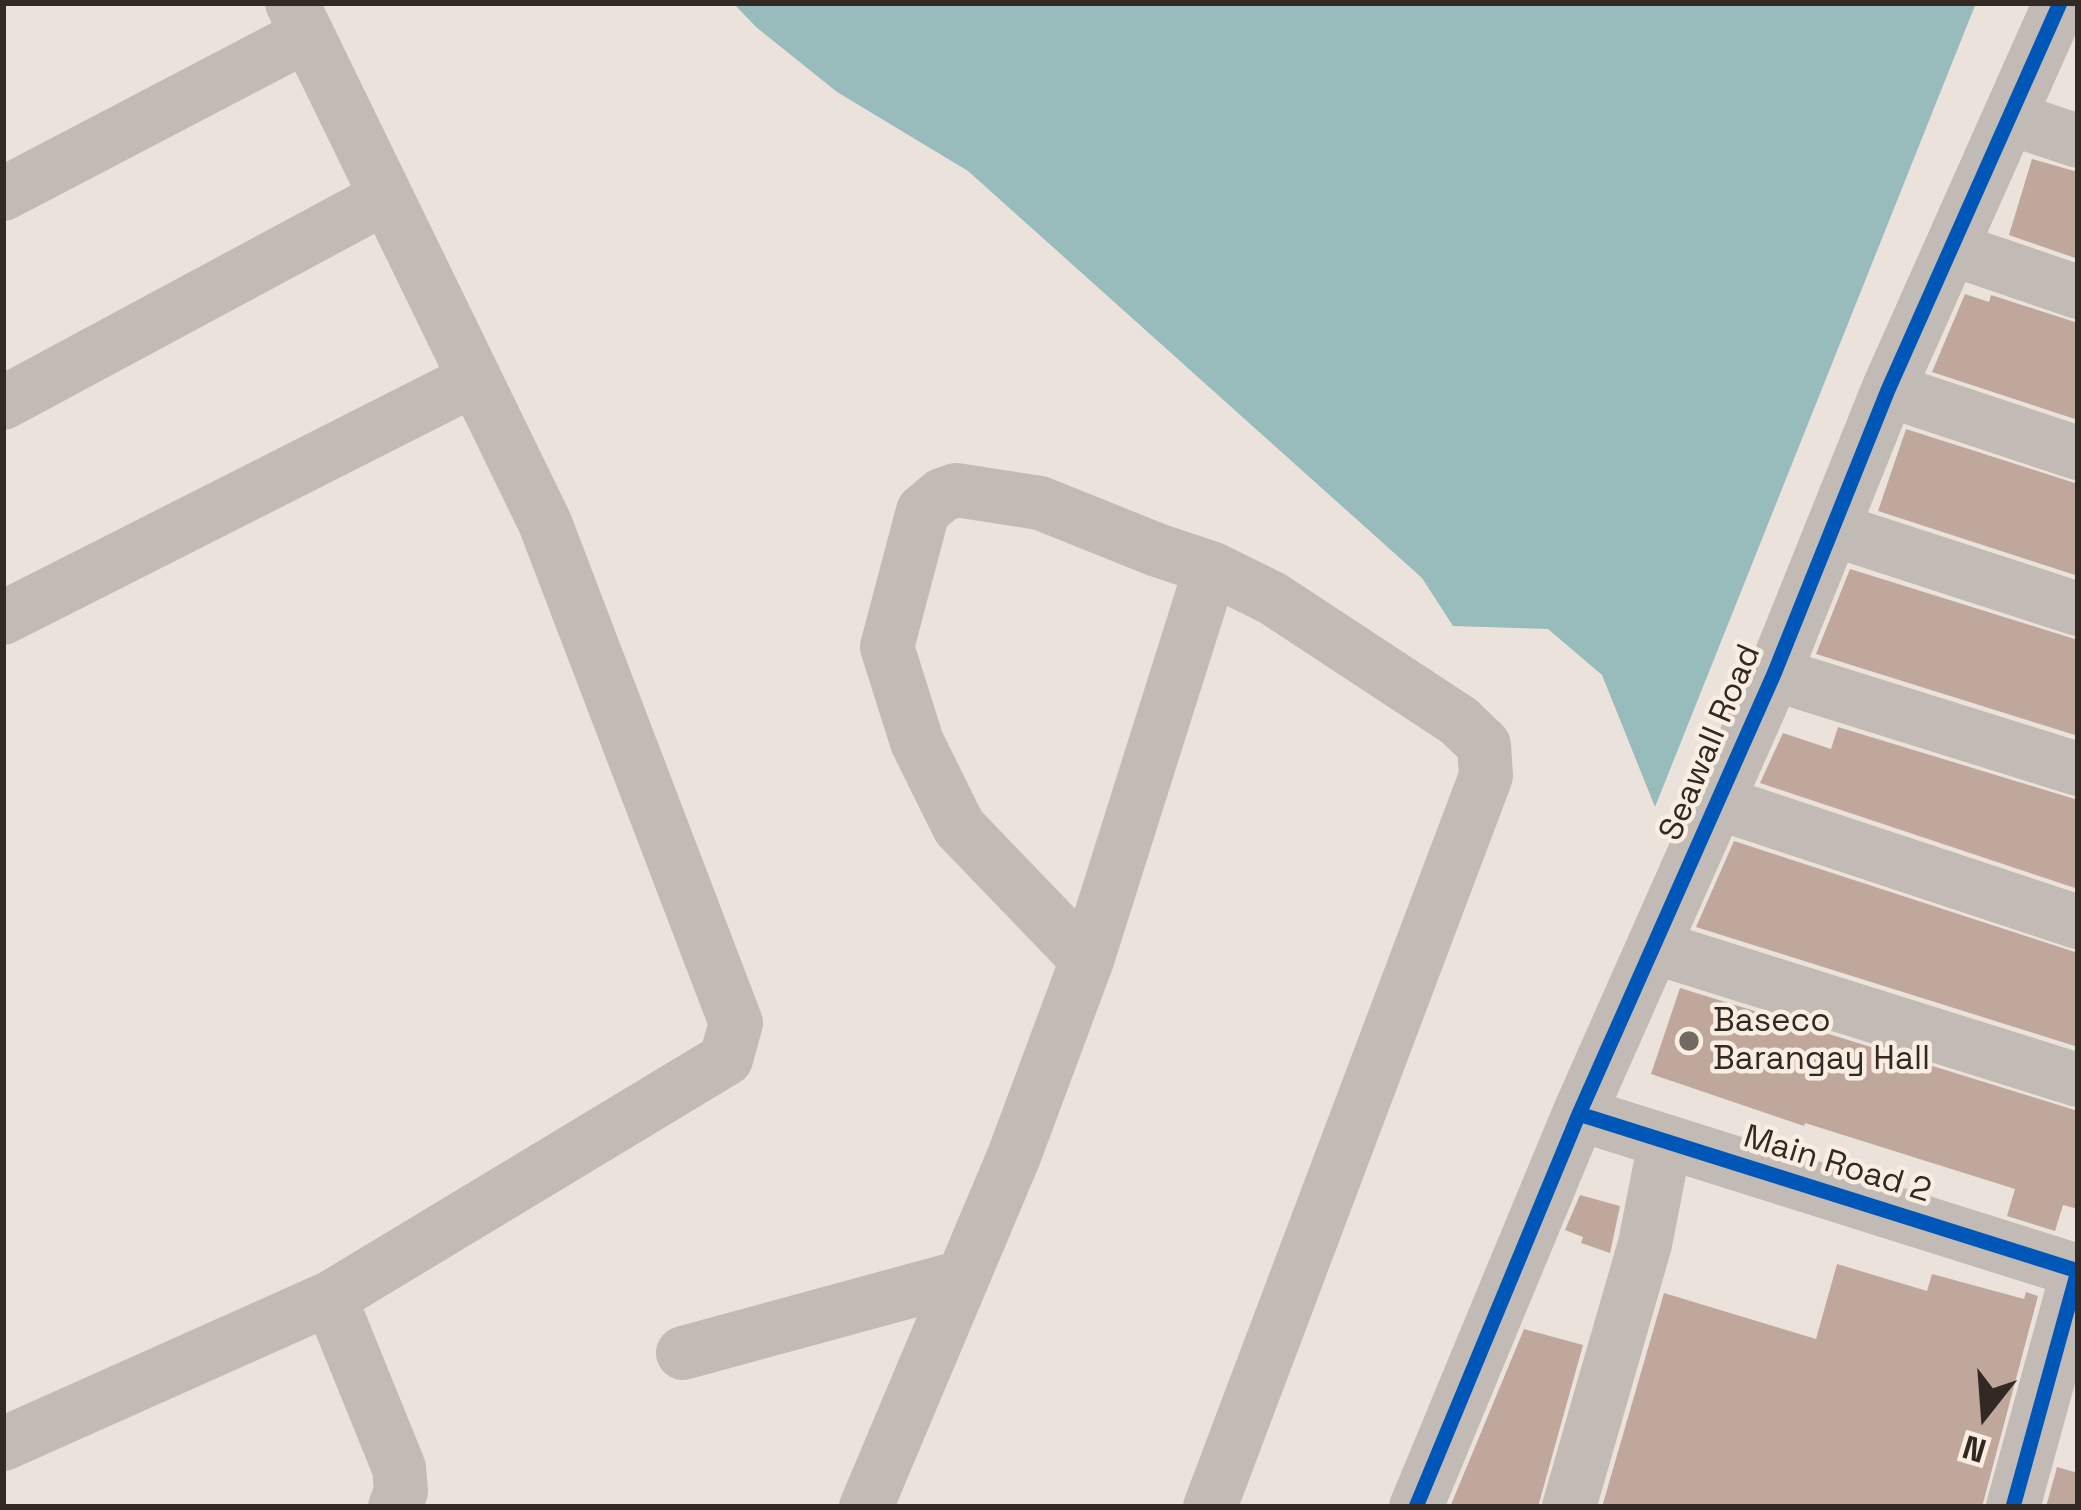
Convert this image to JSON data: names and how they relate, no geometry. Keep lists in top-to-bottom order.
{
  "streets": {
    "street": ["Seawall Road", "Main Road 2"]
  },
  "crossings": [
    ["Seawall Road", "Main Road 2"]
  ],
  "places": ["Baseco Barangay Hall"],
  "north": "bottom"
}
